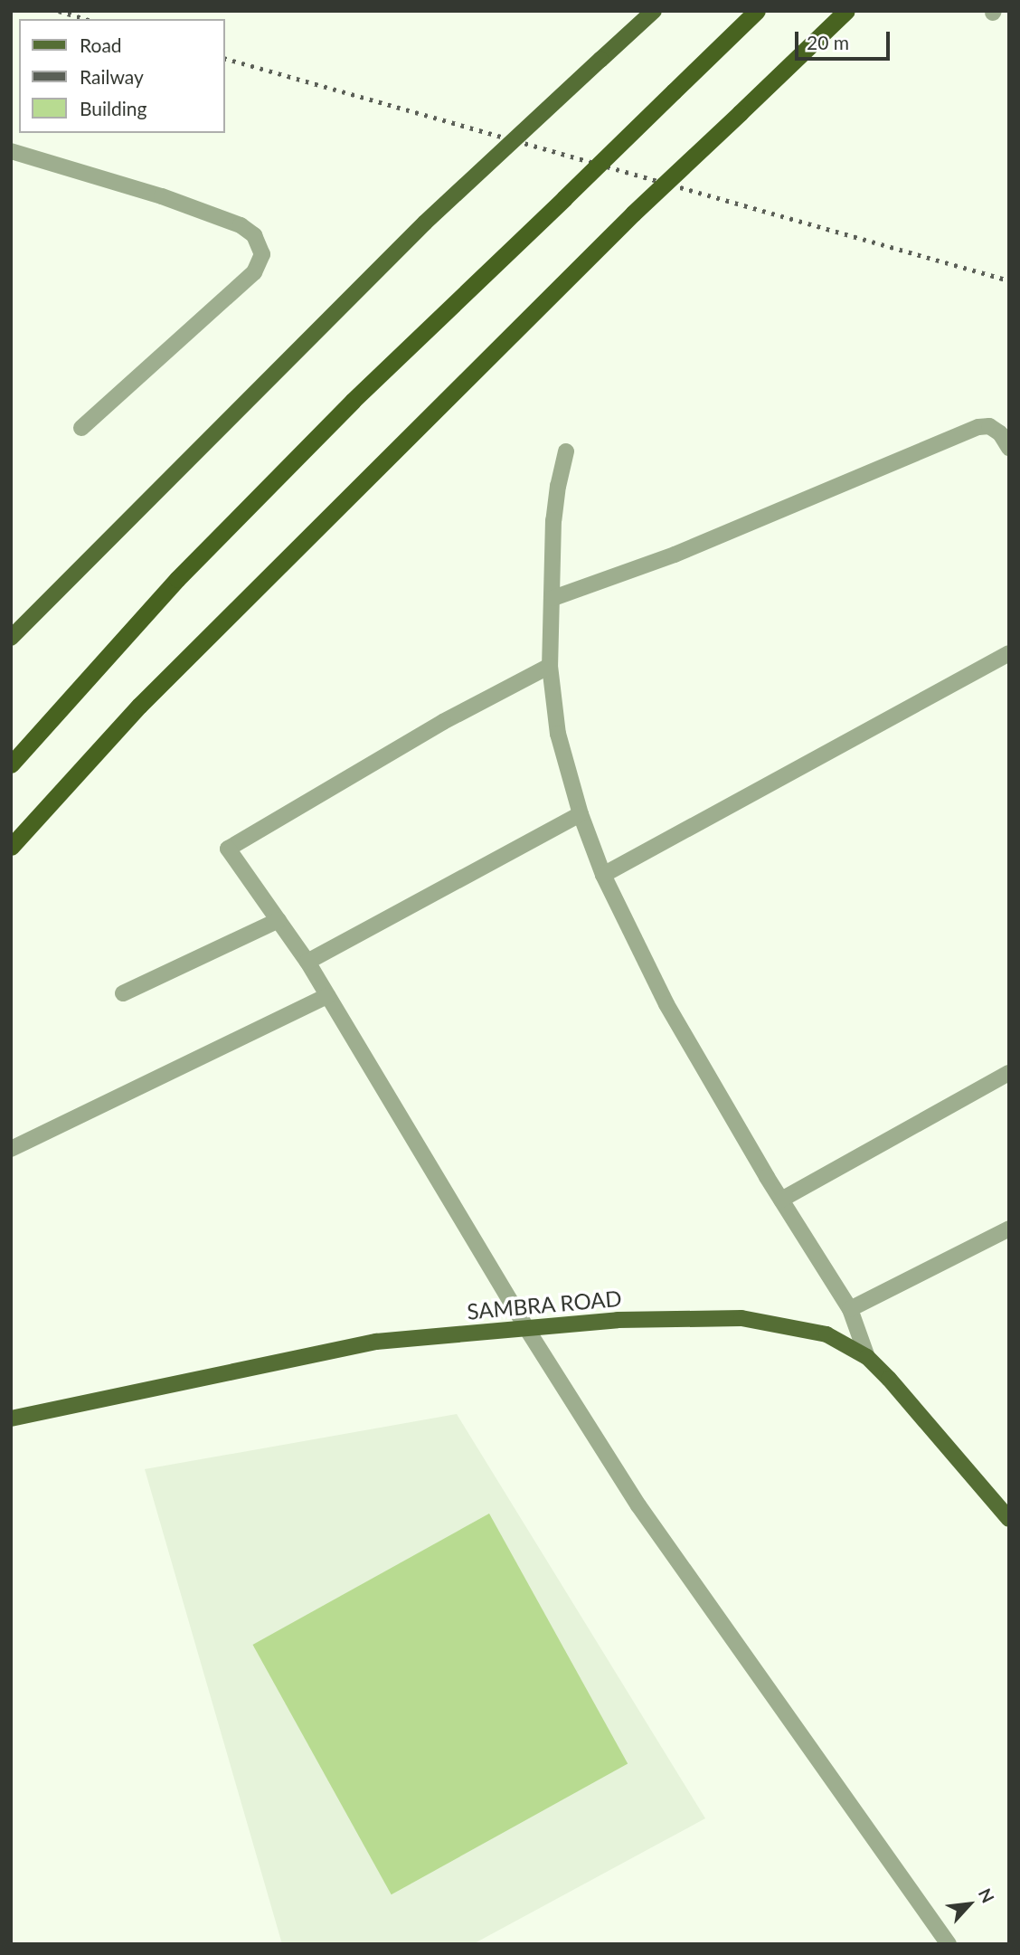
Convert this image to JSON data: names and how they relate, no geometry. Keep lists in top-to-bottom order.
{
  "streets": {
    "main road": ["SAMBRA ROAD"]
  },
  "legend": ["Road", "Railway", "Building"],
  "scale_bar": "20 m",
  "north": "top right"
}
